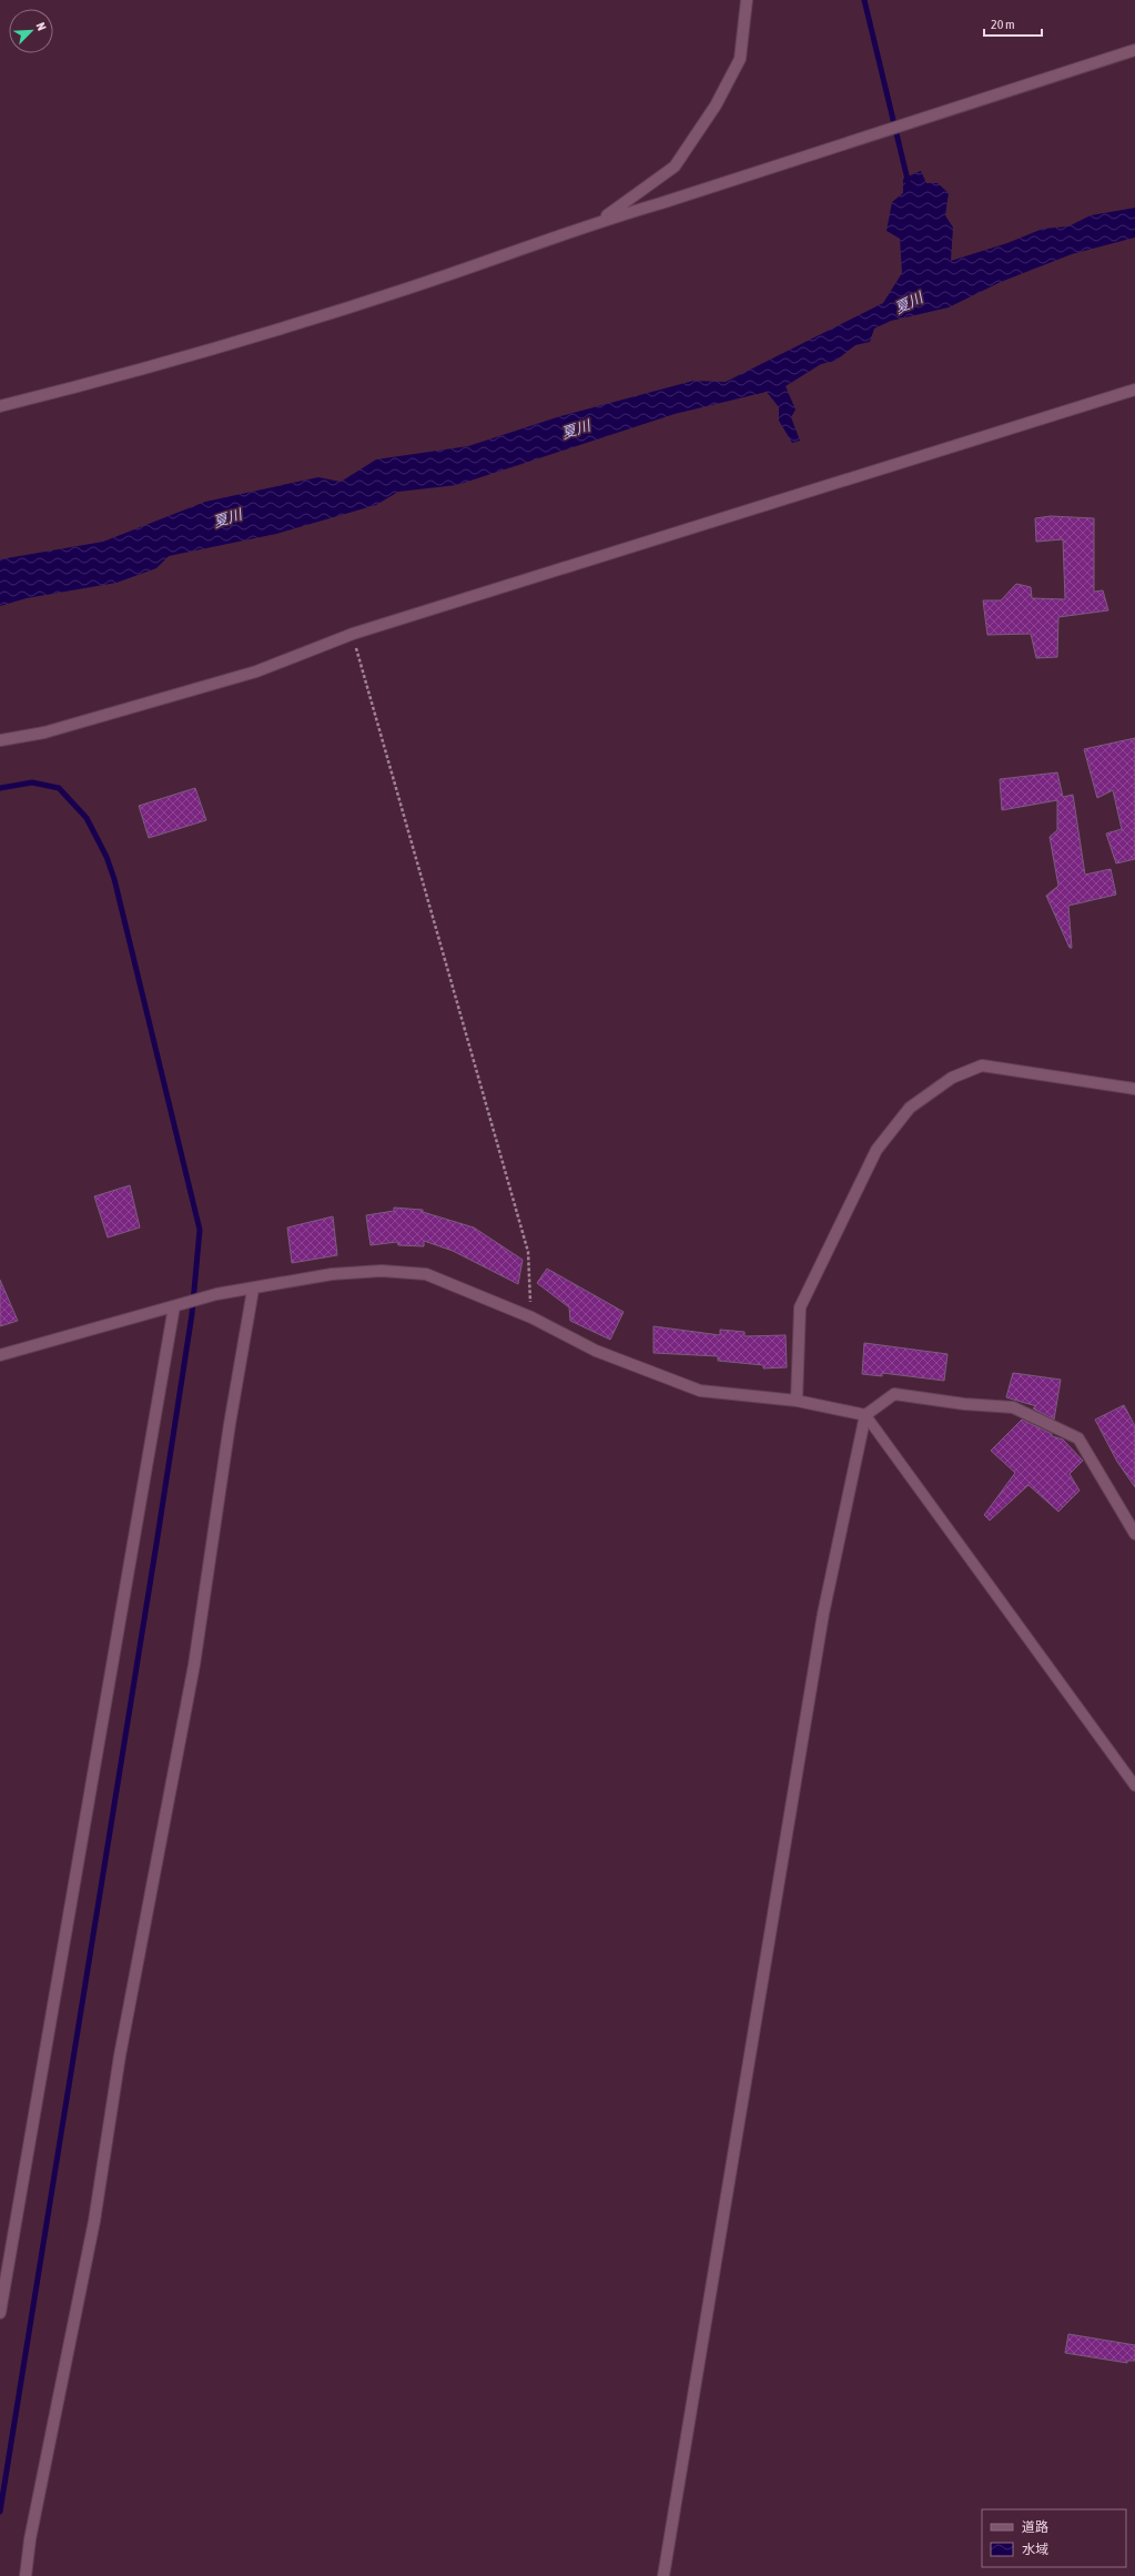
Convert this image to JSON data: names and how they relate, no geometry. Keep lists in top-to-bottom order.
{
  "water": ["夏川"],
  "legend": ["道路", "水域"],
  "scale_bar": "20 m",
  "north": "top right"
}
